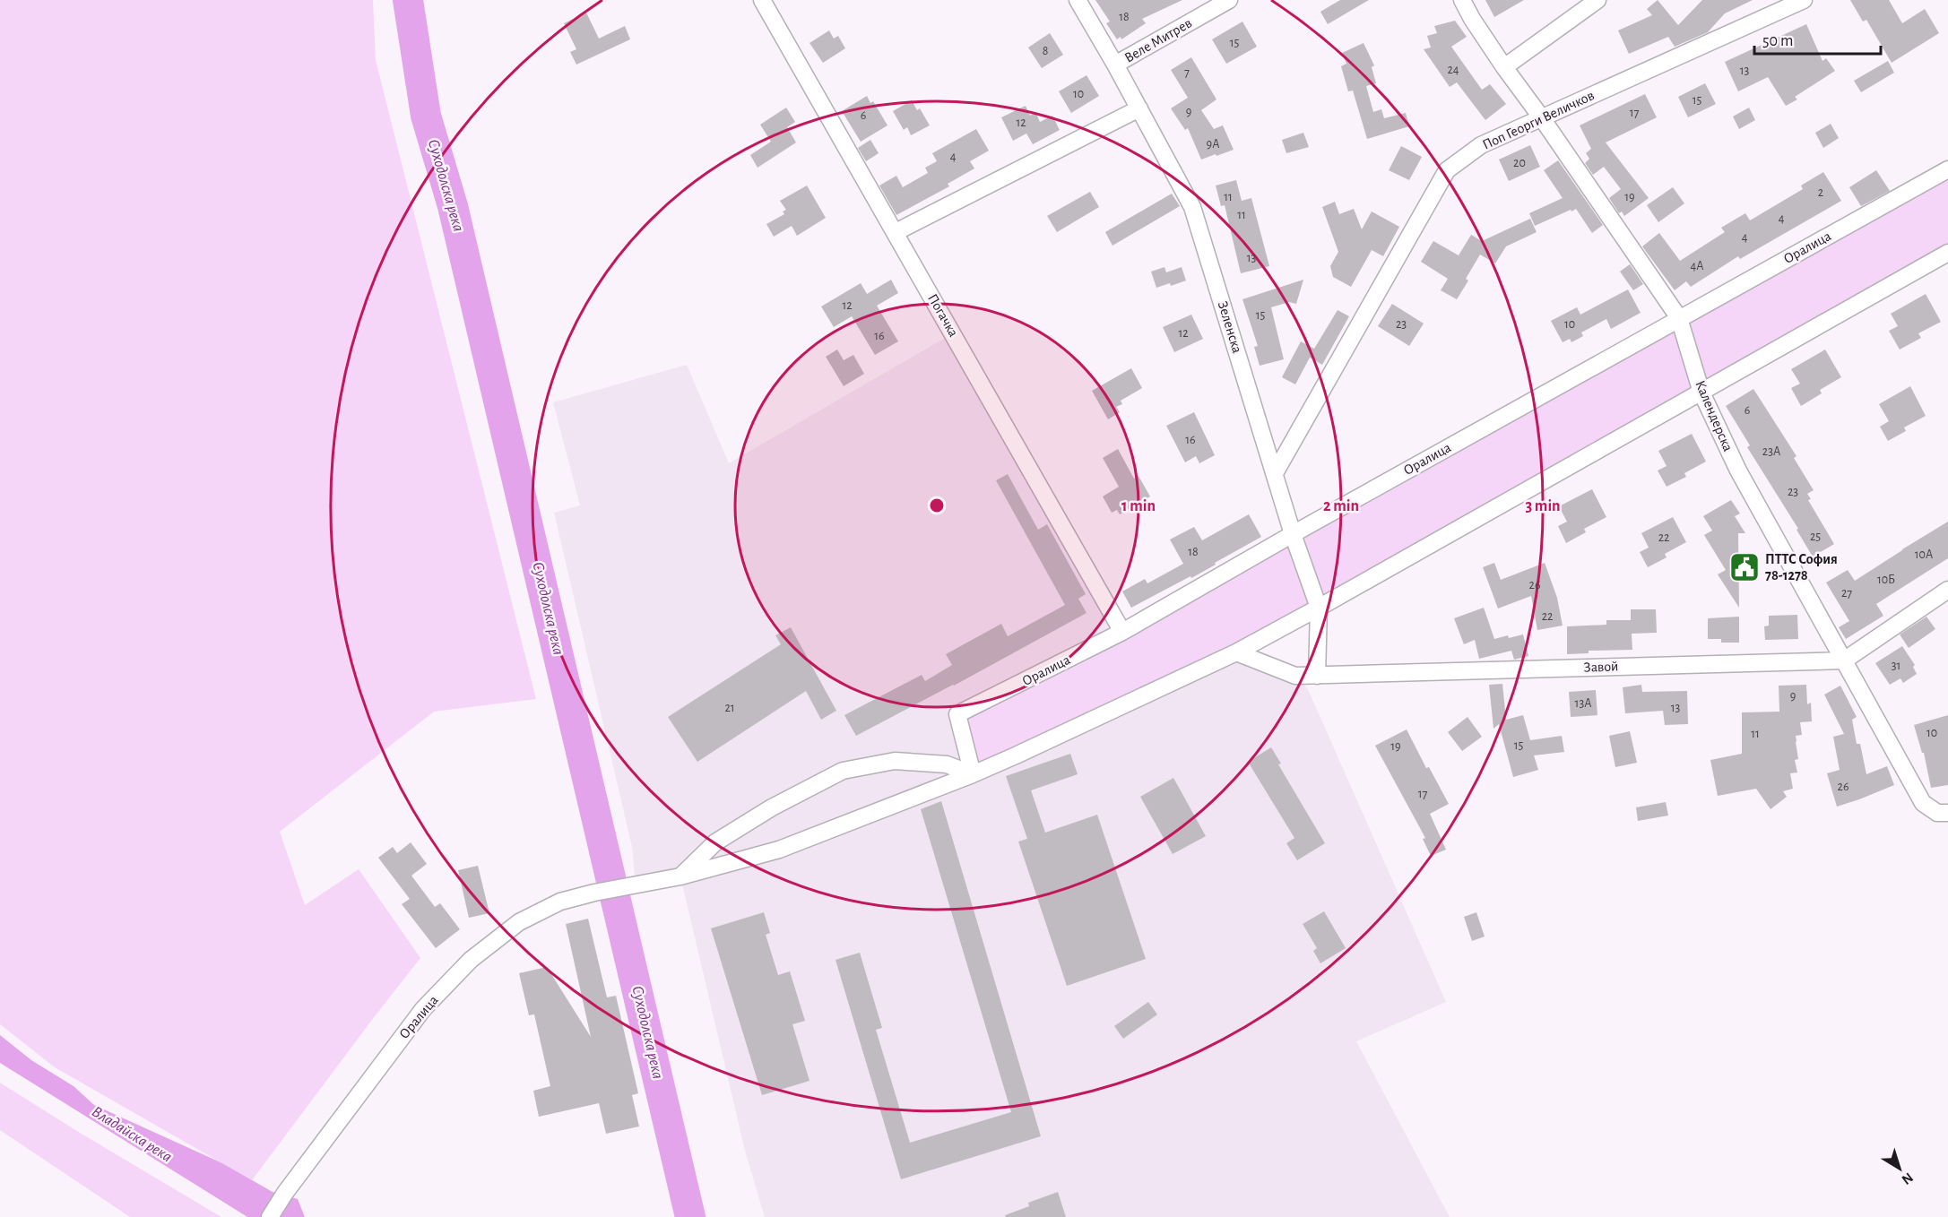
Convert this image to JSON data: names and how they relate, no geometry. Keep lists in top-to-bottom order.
{
  "streets": {
    "street": [
      "Веле Митрев",
      "Поп Георги Величков",
      "Оралица",
      "Погачка",
      "Зеленска",
      "Календерска",
      "Завой"
    ]
  },
  "crossings": [
    ["Веле Митрев", "Зеленска"],
    ["Поп Георги Величков", "Зеленска"],
    ["Поп Георги Величков", "Календерска"],
    ["Оралица", "Погачка"],
    ["Оралица", "Зеленска"],
    ["Оралица", "Календерска"],
    ["Зеленска", "Завой"],
    ["Календерска", "Завой"]
  ],
  "water": ["Суходолска река", "Владайска река"],
  "places": {
    "public building": ["ПТТС София 78-1278"]
  },
  "house_numbers": [
    "18",
    "15",
    "8",
    "24",
    "13",
    "7",
    "10",
    "15",
    "9",
    "17",
    "6",
    "12",
    "9А",
    "4",
    "20",
    "2",
    "11",
    "19",
    "11",
    "4",
    "4",
    "13",
    "4А",
    "12",
    "15",
    "23",
    "10",
    "12",
    "16",
    "6",
    "16",
    "23А",
    "23",
    "25",
    "22",
    "18",
    "10А",
    "10Б",
    "26",
    "27",
    "22",
    "31",
    "9",
    "13А",
    "21",
    "13",
    "10",
    "11",
    "15",
    "19",
    "26",
    "17"
  ],
  "scale_bar": "50 m",
  "north": "bottom right",
  "rings": ["1 min", "2 min", "3 min"]
}
